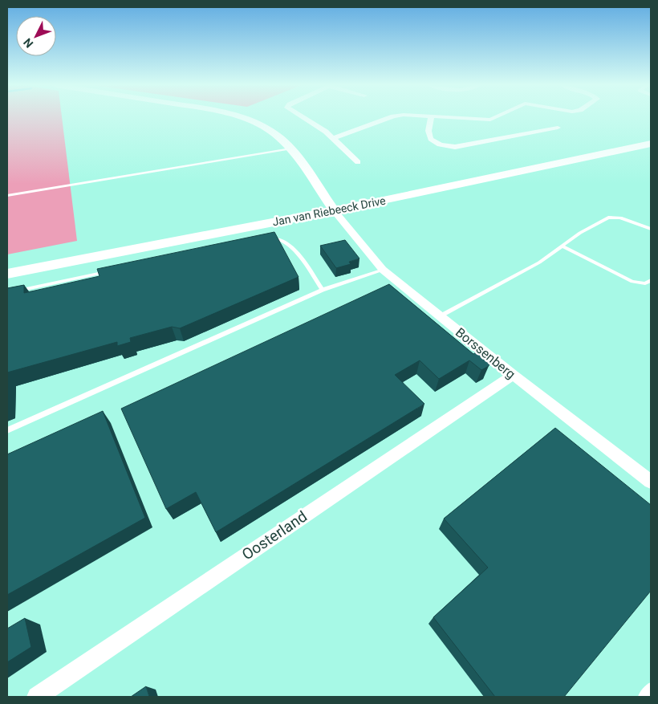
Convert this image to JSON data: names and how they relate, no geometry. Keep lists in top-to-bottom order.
{
  "streets": {
    "main road": ["Jan van Riebeeck Drive"],
    "street": ["Borssenberg", "Oosterland"]
  },
  "crossings": [
    ["Jan van Riebeeck Drive", "Borssenberg"],
    ["Borssenberg", "Oosterland"]
  ],
  "north": "bottom left"
}
